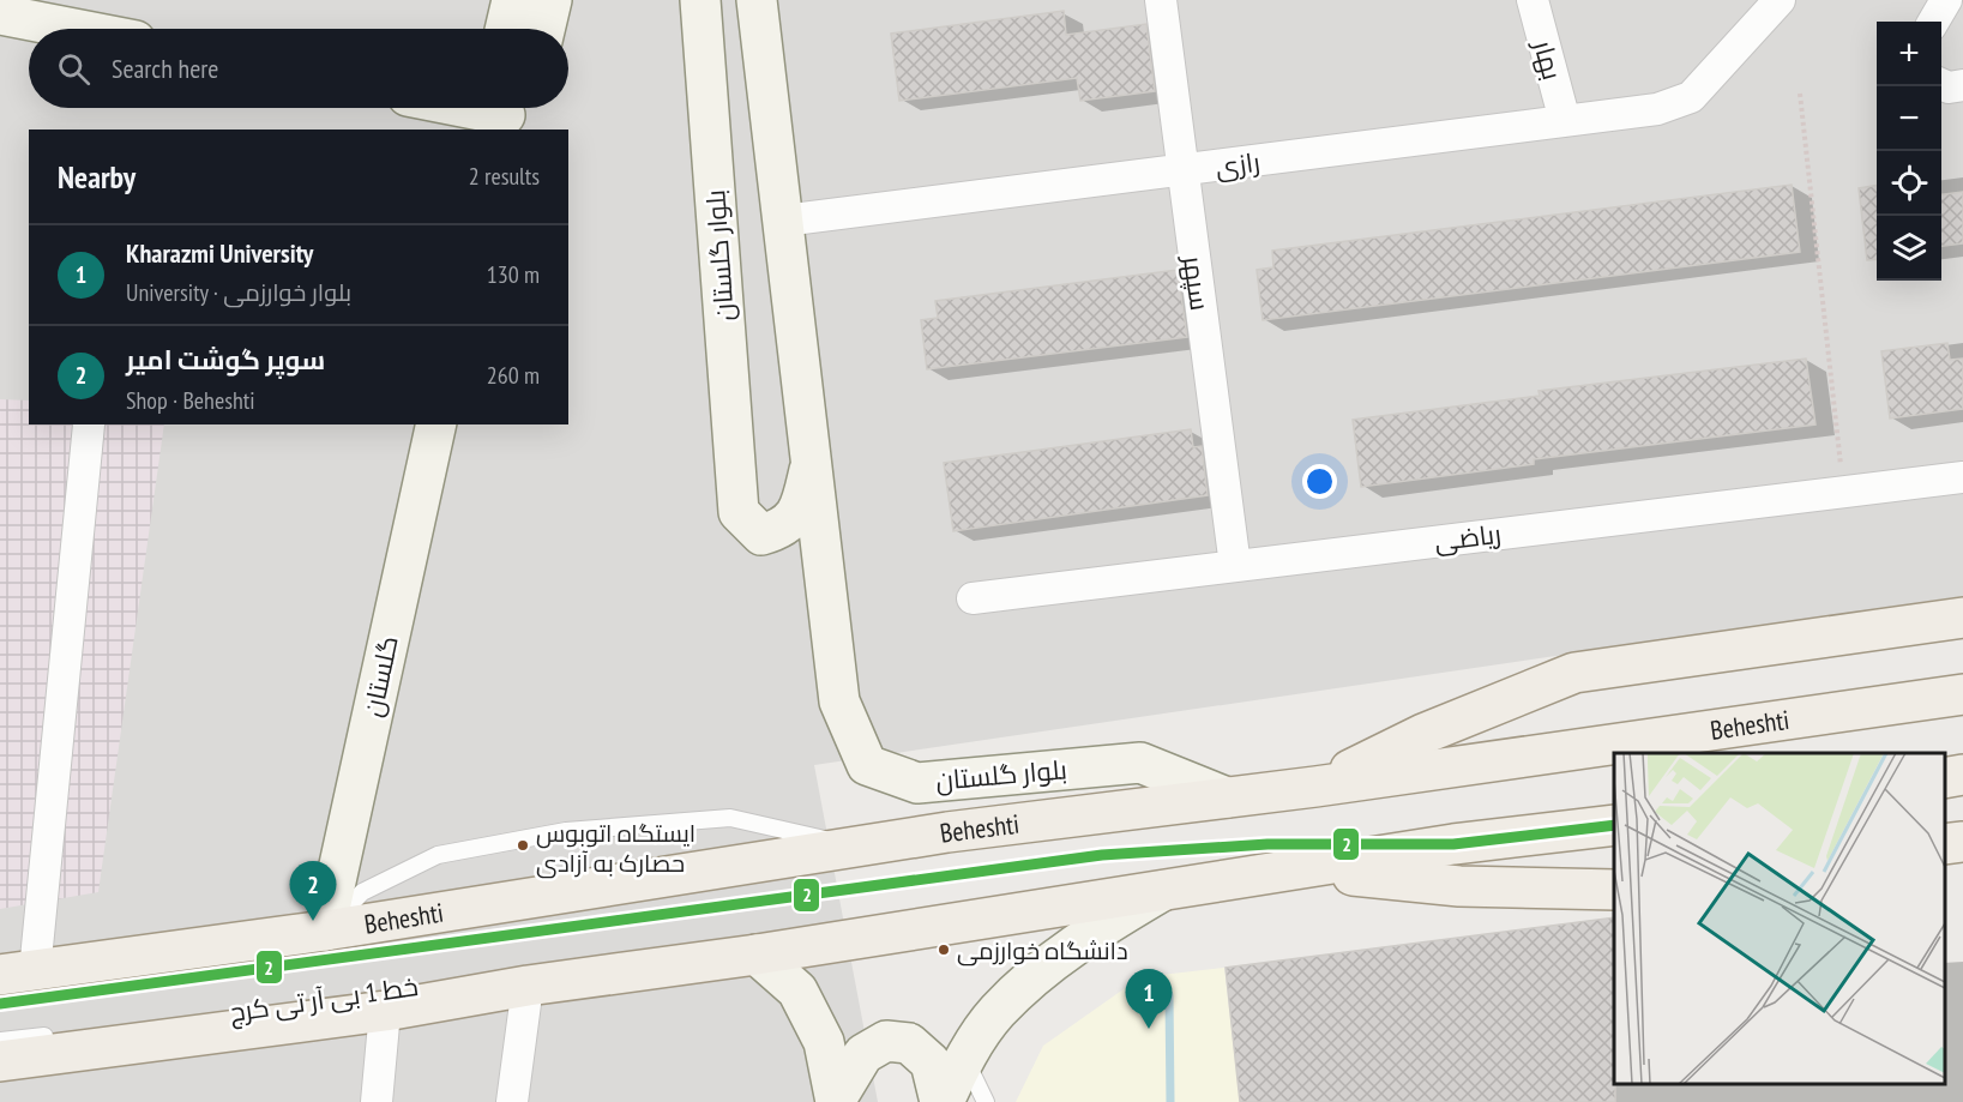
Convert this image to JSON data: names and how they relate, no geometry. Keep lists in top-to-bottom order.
{
  "streets": {
    "main road": ["Beheshti"],
    "street": [
      "بهار",
      "رازی",
      "بلوار گلستان",
      "سپهر",
      "ریاضی",
      "گلستان"
    ],
    "lane": ["خط 1 بی آر تی کرج"]
  },
  "crossings": [
    ["بهار", "رازی"],
    ["رازی", "بلوار گلستان"],
    ["رازی", "سپهر"],
    ["بلوار گلستان", "Beheshti"],
    ["سپهر", "ریاضی"],
    ["گلستان", "Beheshti"]
  ],
  "places": ["ایستگاه اتوبوس حصارک به آزادی", "دانشگاه خوارزمی"],
  "lines": ["metro line 2"],
  "page": {
    "map_buttons": ["+", "−"],
    "search": "Search here",
    "heading": ["Nearby", "2 results"],
    "list": [
      {
        "mark": "1",
        "name": "Kharazmi University",
        "note": "University · بلوار خوارزمی",
        "value": "130 m"
      },
      {
        "mark": "2",
        "name": "سوپر گوشت امیر",
        "note": "Shop · Beheshti",
        "value": "260 m"
      }
    ],
    "pins": ["2", "1"]
  }
}
